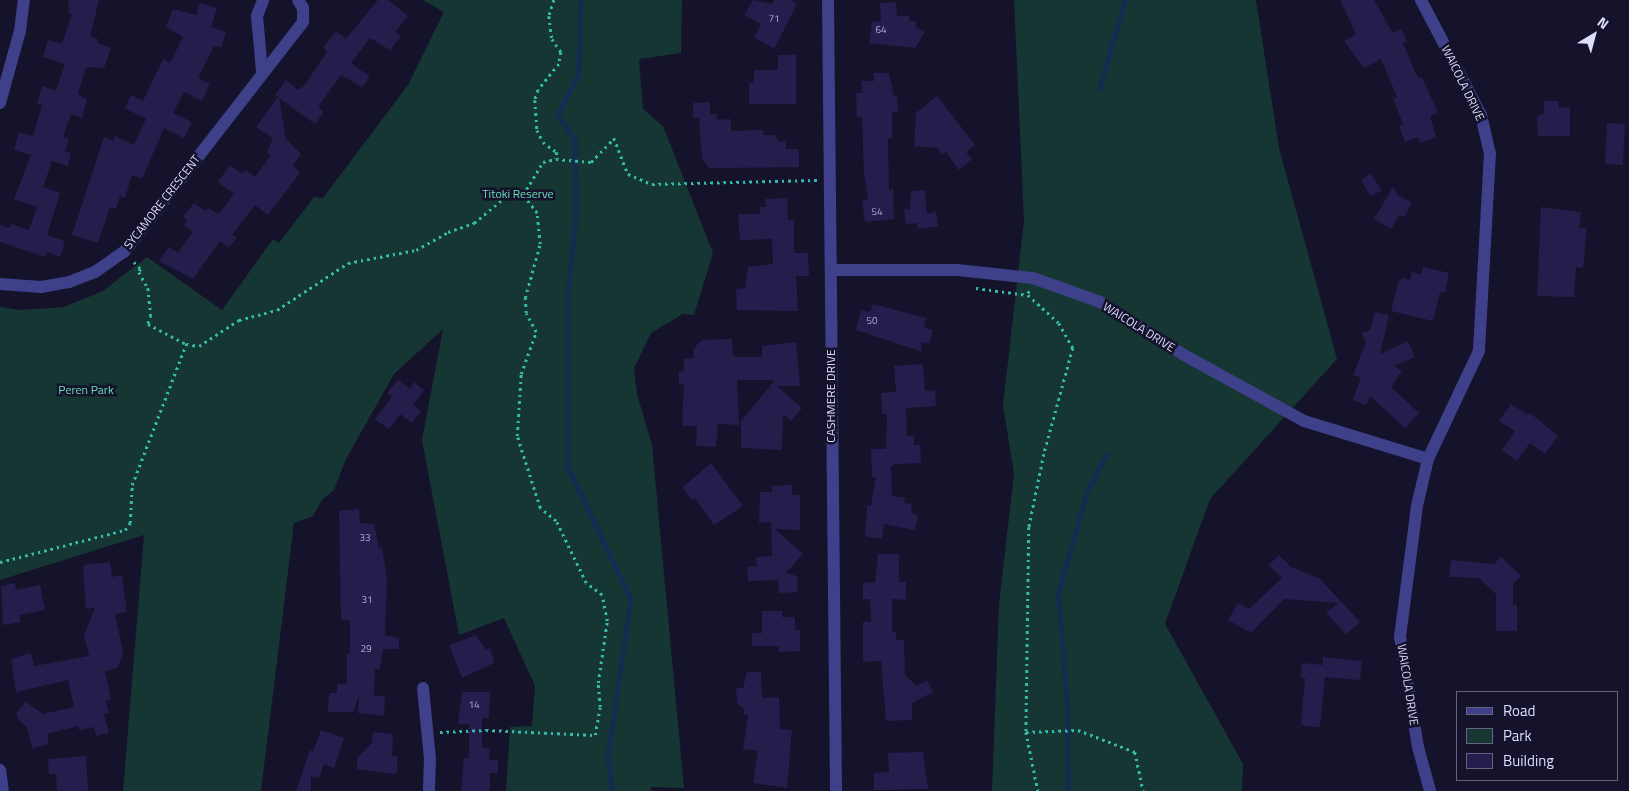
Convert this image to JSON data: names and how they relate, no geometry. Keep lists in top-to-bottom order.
{
  "streets": {
    "street": ["WAICOLA DRIVE", "SYCAMORE CRESCENT", "CASHMERE DRIVE"]
  },
  "crossings": [
    ["WAICOLA DRIVE", "CASHMERE DRIVE"]
  ],
  "parks": ["Titoki Reserve", "Peren Park"],
  "house_numbers": [
    "71",
    "64",
    "54",
    "50",
    "33",
    "31",
    "29",
    "14"
  ],
  "legend": ["Road", "Park", "Building"],
  "north": "top right"
}
